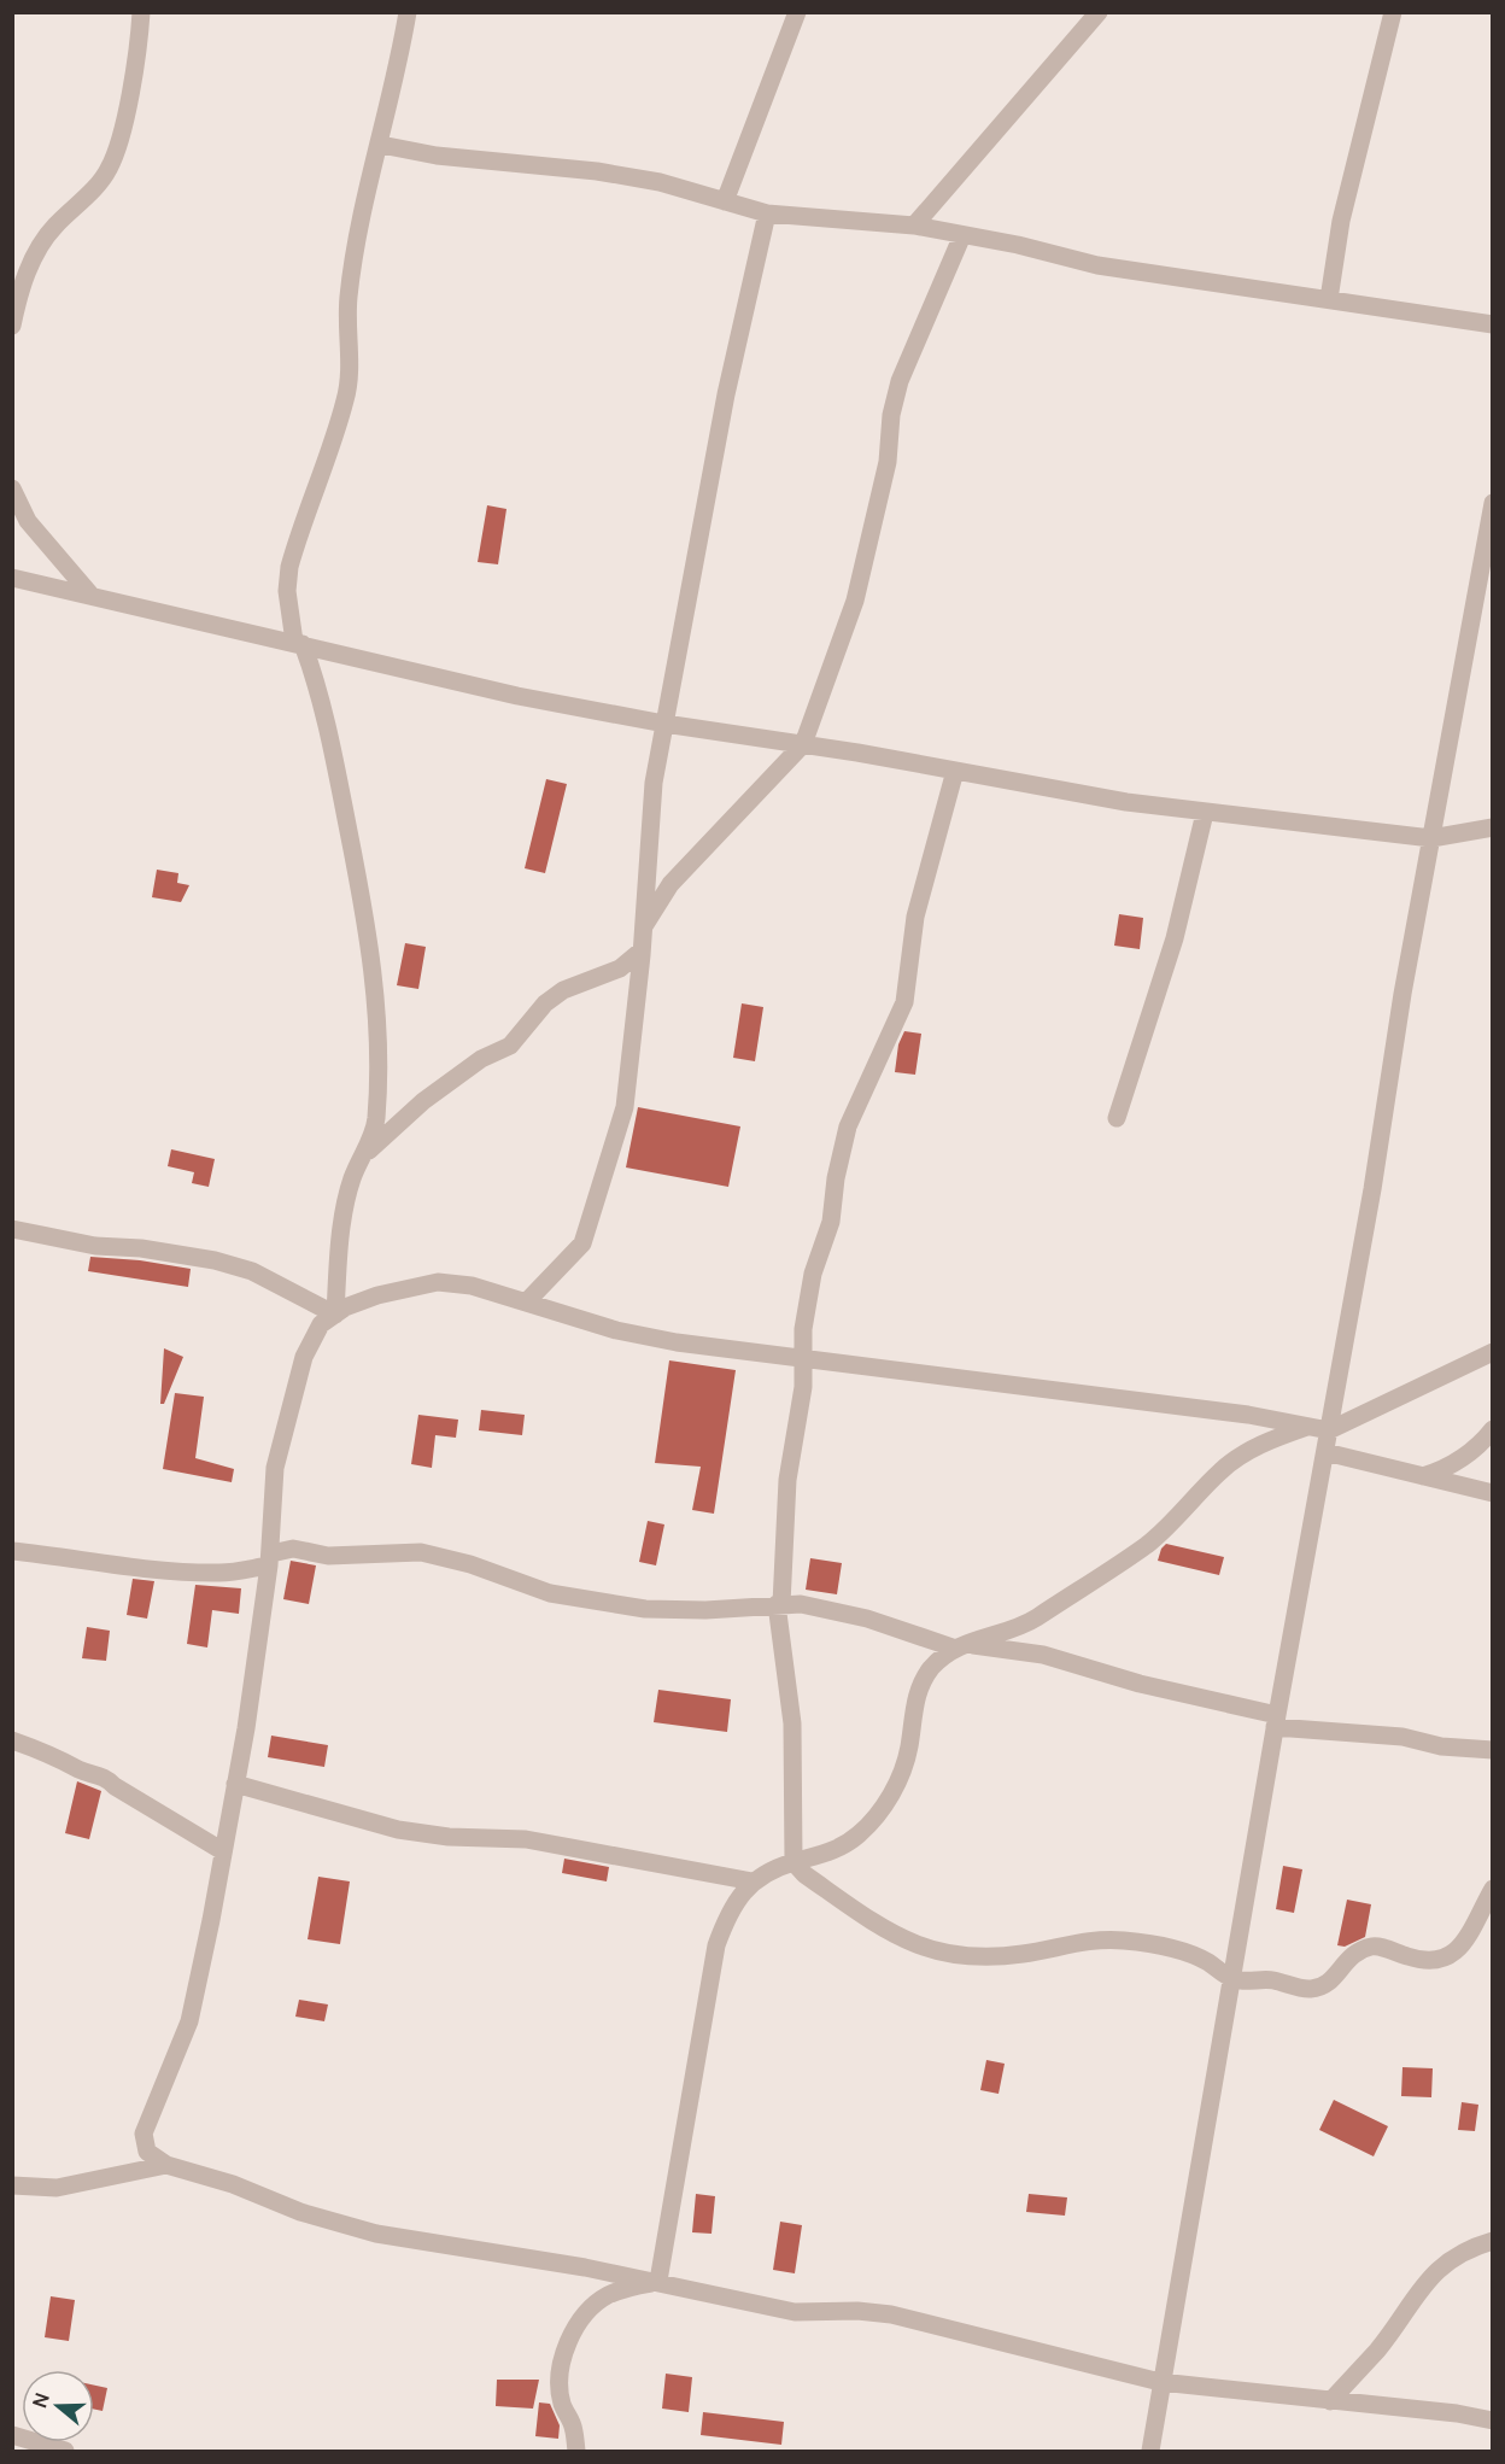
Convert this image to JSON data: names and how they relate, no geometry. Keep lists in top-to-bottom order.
{
  "north": "left"
}
